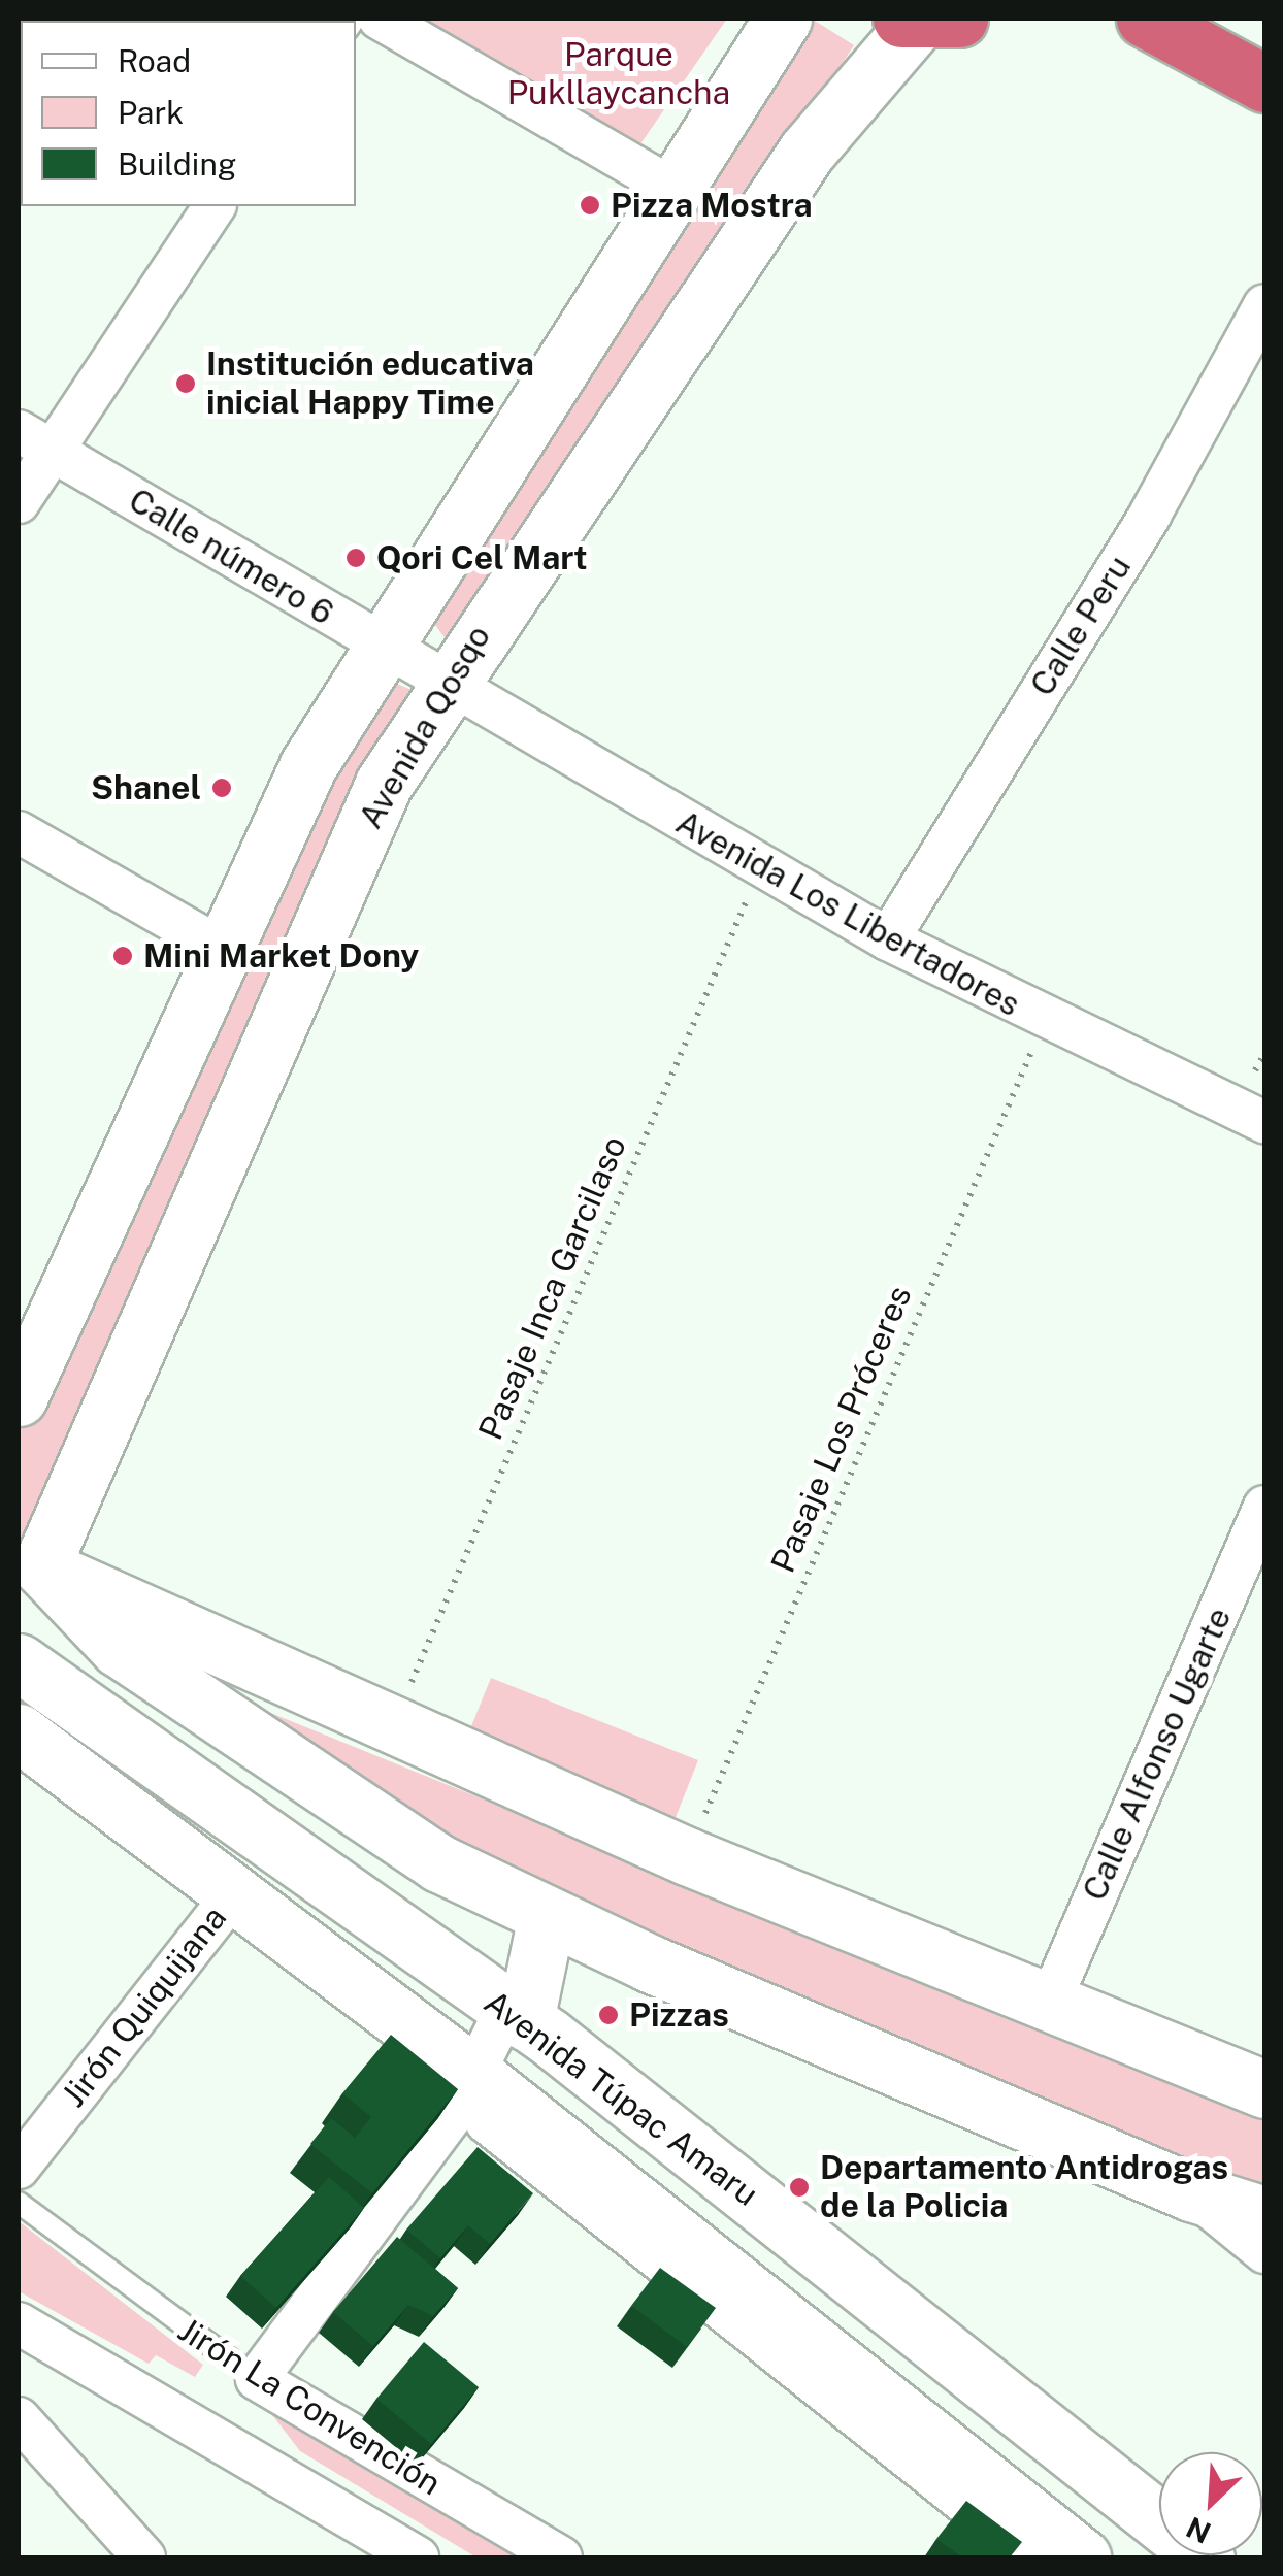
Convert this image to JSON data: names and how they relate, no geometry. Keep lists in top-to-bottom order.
{
  "streets": {
    "street": [
      "Calle número 6",
      "Calle Peru",
      "Avenida Qosqo",
      "Avenida Los Libertadores",
      "Calle Alfonso Ugarte",
      "Jirón Quiquijana",
      "Avenida Túpac Amaru",
      "Jirón La Convención"
    ],
    "path": ["Pasaje Inca Garcilaso", "Pasaje Los Próceres"]
  },
  "crossings": [
    ["Calle número 6", "Avenida Qosqo"],
    ["Calle número 6", "Avenida Los Libertadores"],
    ["Calle Peru", "Avenida Los Libertadores"],
    ["Avenida Qosqo", "Avenida Los Libertadores"],
    ["Avenida Los Libertadores", "Pasaje Inca Garcilaso"],
    ["Avenida Los Libertadores", "Pasaje Los Próceres"],
    ["Jirón Quiquijana", "Avenida Túpac Amaru"]
  ],
  "parks": ["Parque Pukllaycancha"],
  "places": [
    "Pizza Mostra",
    "Institución educativa inicial Happy Time",
    "Qori Cel Mart",
    "Shanel",
    "Mini Market Dony",
    "Pizzas",
    "Departamento Antidrogas de la Policia"
  ],
  "legend": ["Road", "Park", "Building"],
  "north": "bottom left"
}
